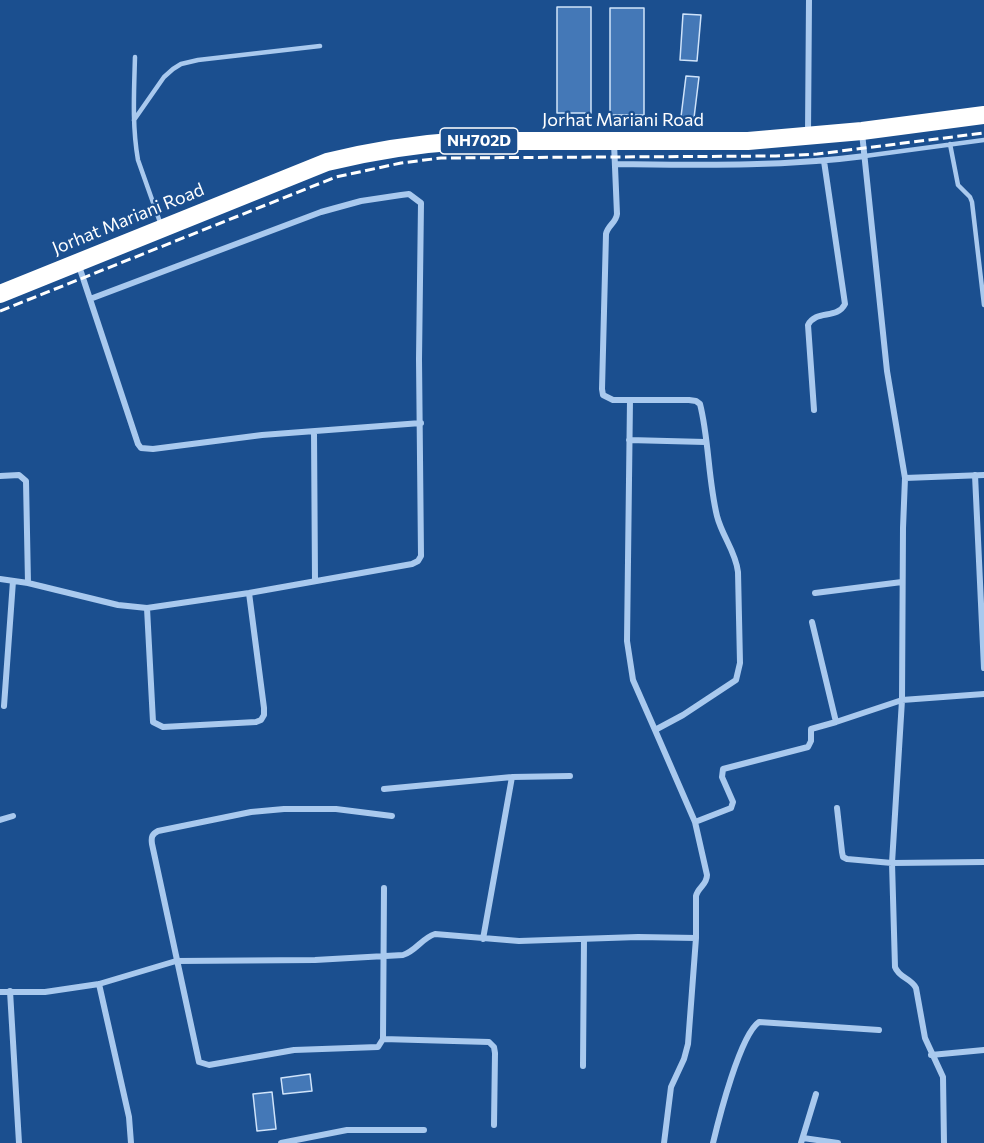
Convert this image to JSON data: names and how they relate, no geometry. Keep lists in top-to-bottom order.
{
  "streets": {
    "highway": ["Jorhat Mariani Road", "NH702D"]
  }
}
